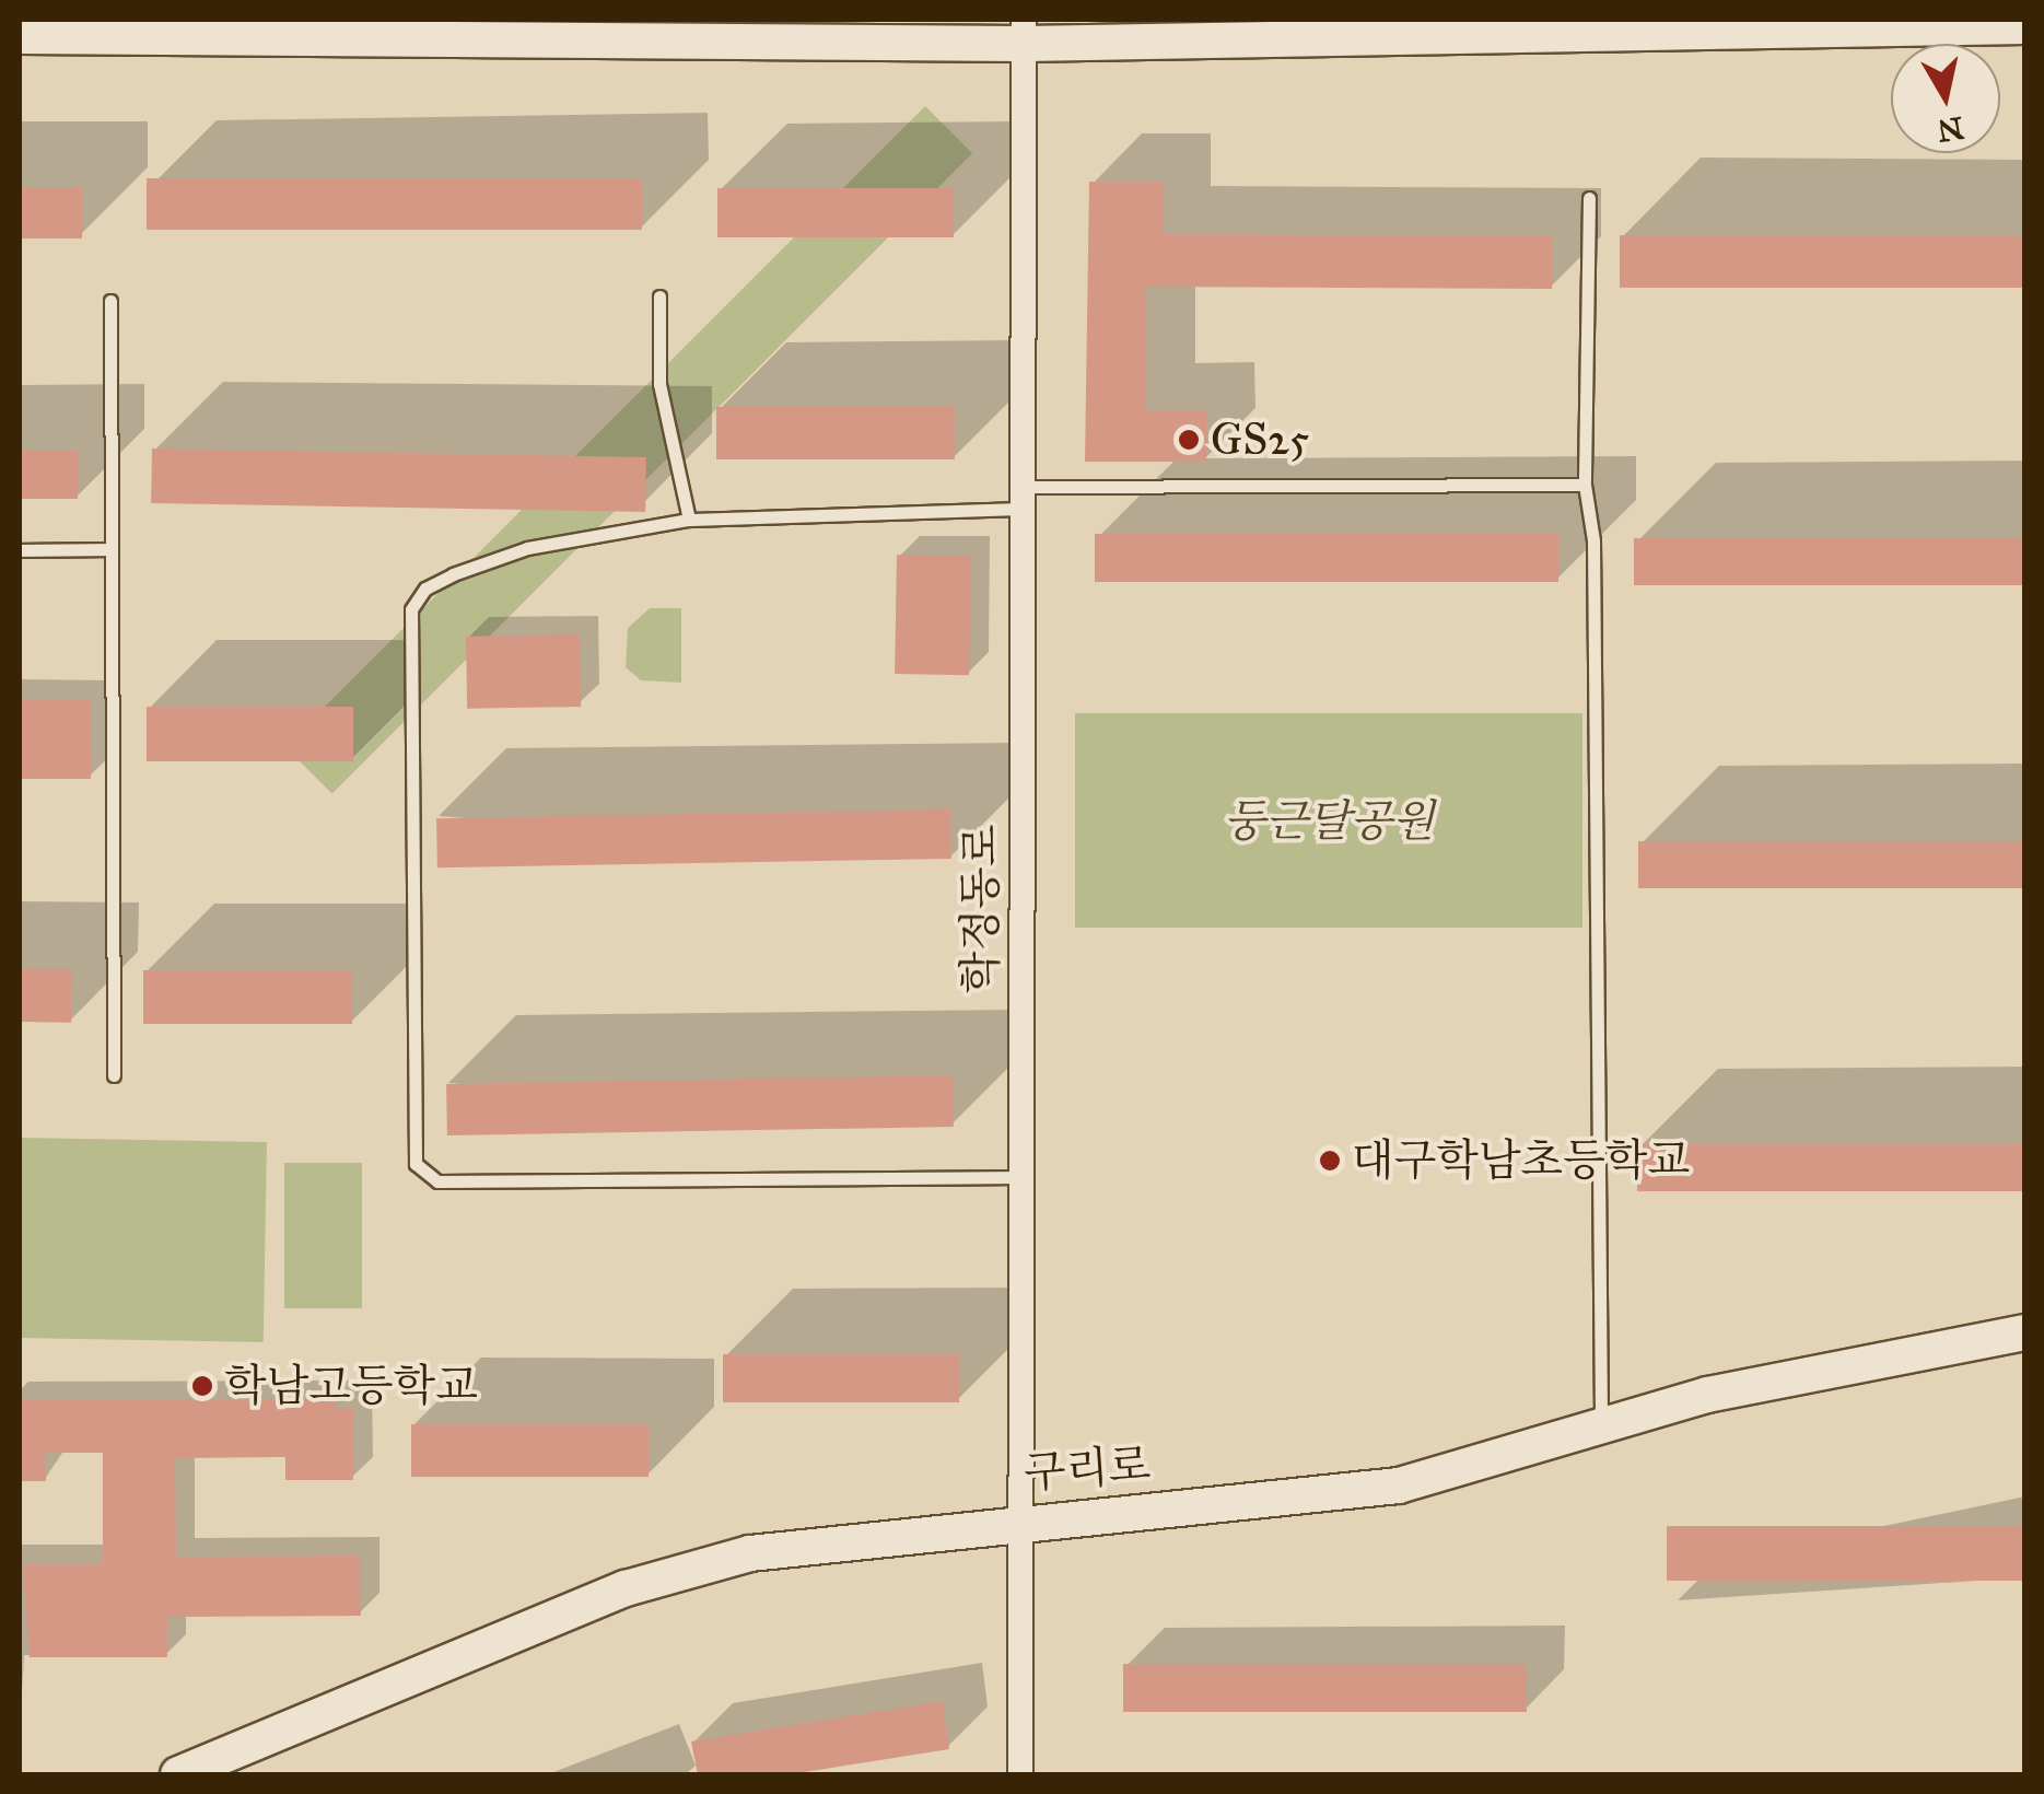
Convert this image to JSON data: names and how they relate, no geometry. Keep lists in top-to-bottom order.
{
  "streets": {
    "main road": ["구리로"],
    "street": ["학정동로"]
  },
  "crossings": [
    ["학정동로", "구리로"]
  ],
  "parks": ["둥근달공원"],
  "places": ["GS25", "대구학남초등학교", "학남고등학교"],
  "north": "bottom"
}
